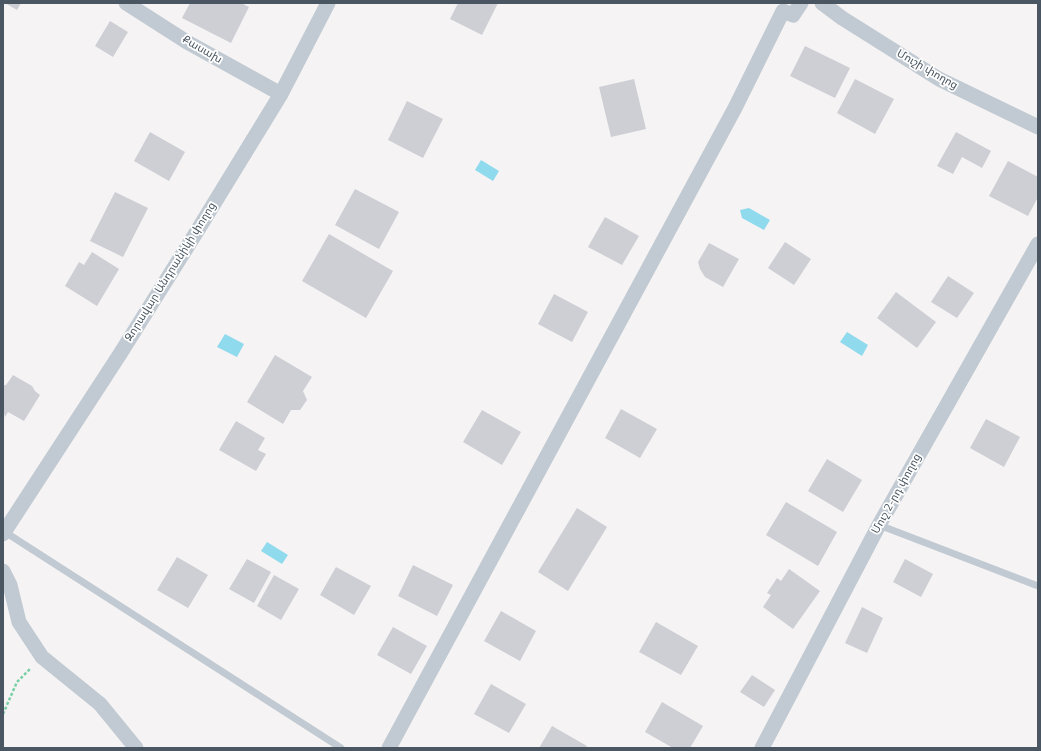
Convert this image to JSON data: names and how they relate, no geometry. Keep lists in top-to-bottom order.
{
  "streets": {
    "street": [
      "Քասախ",
      "Մուշի փողոց",
      "Զորավար Անդրանիկի փողոց",
      "Մուշ 2-րդ փողոց"
    ]
  },
  "crossings": [
    ["Քասախ", "Զորավար Անդրանիկի փողոց"]
  ]
}
